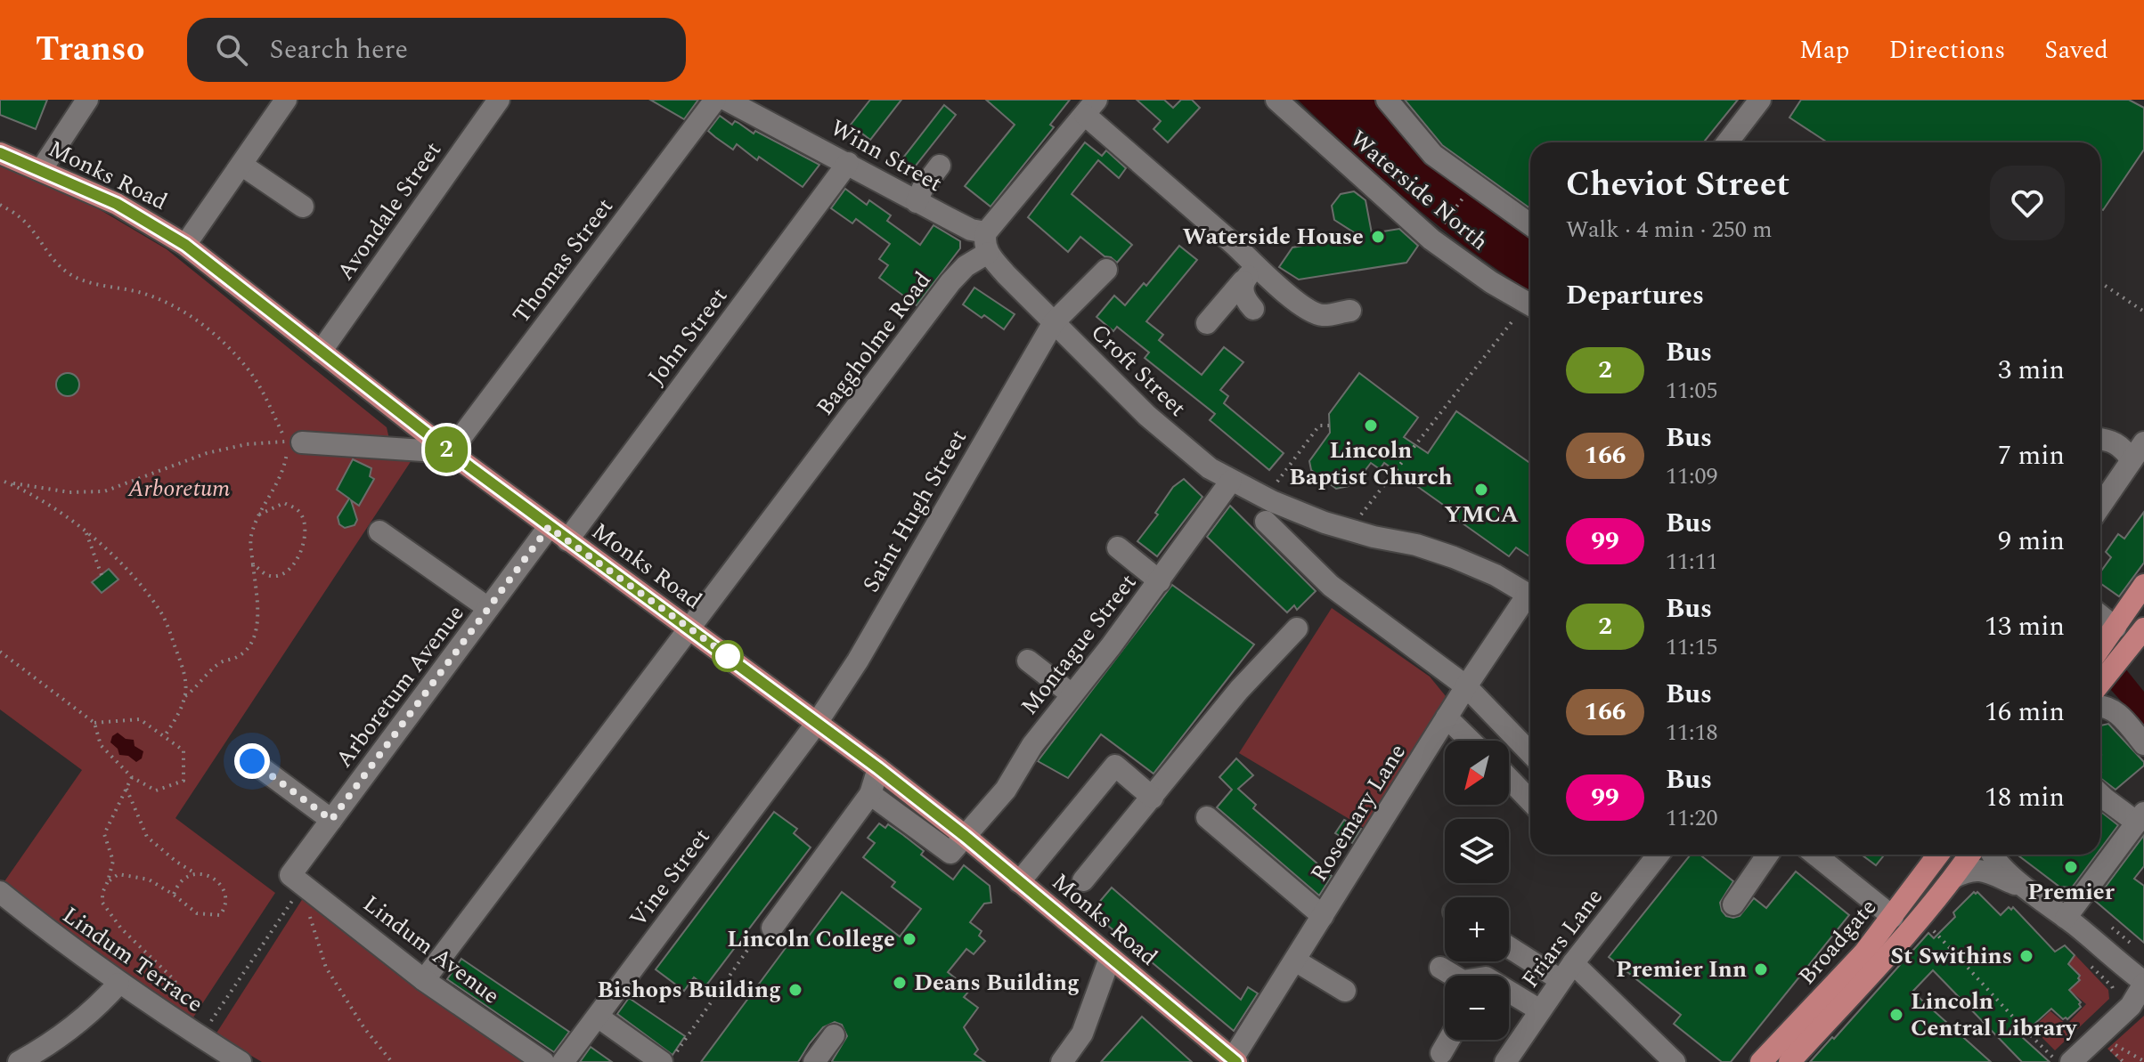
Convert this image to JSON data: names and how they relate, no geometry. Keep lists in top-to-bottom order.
{
  "streets": {
    "main road": ["Monks Road", "Broadgate"],
    "street": [
      "Winn Street",
      "Waterside North",
      "Avondale Street",
      "Thomas Street",
      "John Street",
      "Baggholme Road",
      "Croft Street",
      "Saint Hugh Street",
      "Montague Street",
      "Arboretum Avenue",
      "Rosemary Lane",
      "Vine Street",
      "Friars Lane",
      "Lindum Avenue",
      "Lindum Terrace"
    ]
  },
  "crossings": [
    ["Winn Street", "John Street"],
    ["Winn Street", "Baggholme Road"],
    ["Winn Street", "Croft Street"],
    ["Monks Road", "Avondale Street"],
    ["Monks Road", "Thomas Street"],
    ["Monks Road", "John Street"],
    ["Monks Road", "Baggholme Road"],
    ["Monks Road", "Saint Hugh Street"],
    ["Monks Road", "Montague Street"],
    ["Monks Road", "Arboretum Avenue"],
    ["Monks Road", "Rosemary Lane"],
    ["Monks Road", "Vine Street"],
    ["Baggholme Road", "Croft Street"],
    ["Baggholme Road", "Lindum Avenue"],
    ["Croft Street", "Saint Hugh Street"],
    ["Croft Street", "Montague Street"],
    ["Croft Street", "Rosemary Lane"],
    ["Saint Hugh Street", "Vine Street"],
    ["Arboretum Avenue", "Lindum Avenue"]
  ],
  "parks": ["Arboretum"],
  "places": [
    "Waterside House",
    "Lincoln Baptist Church",
    "YMCA",
    "Premier",
    "Lincoln College",
    "St Swithins",
    "Premier Inn",
    "Deans Building",
    "Bishops Building",
    "Lincoln Central Library"
  ],
  "lines": ["bus line 2"],
  "north": "bottom left",
  "page": {
    "header": "Transo",
    "search": "Search here",
    "nav": ["Map", "Directions", "Saved"],
    "on_map": "2",
    "heading": [
      ["Cheviot Street", "Walk · 4 min · 250 m"],
      "Departures"
    ],
    "list": [
      {
        "mark": "2",
        "name": "Bus",
        "note": "11:05",
        "value": "3 min"
      },
      {
        "mark": "166",
        "name": "Bus",
        "note": "11:09",
        "value": "7 min"
      },
      {
        "mark": "99",
        "name": "Bus",
        "note": "11:11",
        "value": "9 min"
      },
      {
        "mark": "2",
        "name": "Bus",
        "note": "11:15",
        "value": "13 min"
      },
      {
        "mark": "166",
        "name": "Bus",
        "note": "11:18",
        "value": "16 min"
      },
      {
        "mark": "99",
        "name": "Bus",
        "note": "11:20",
        "value": "18 min"
      }
    ],
    "map_buttons": ["+", "−"]
  }
}
